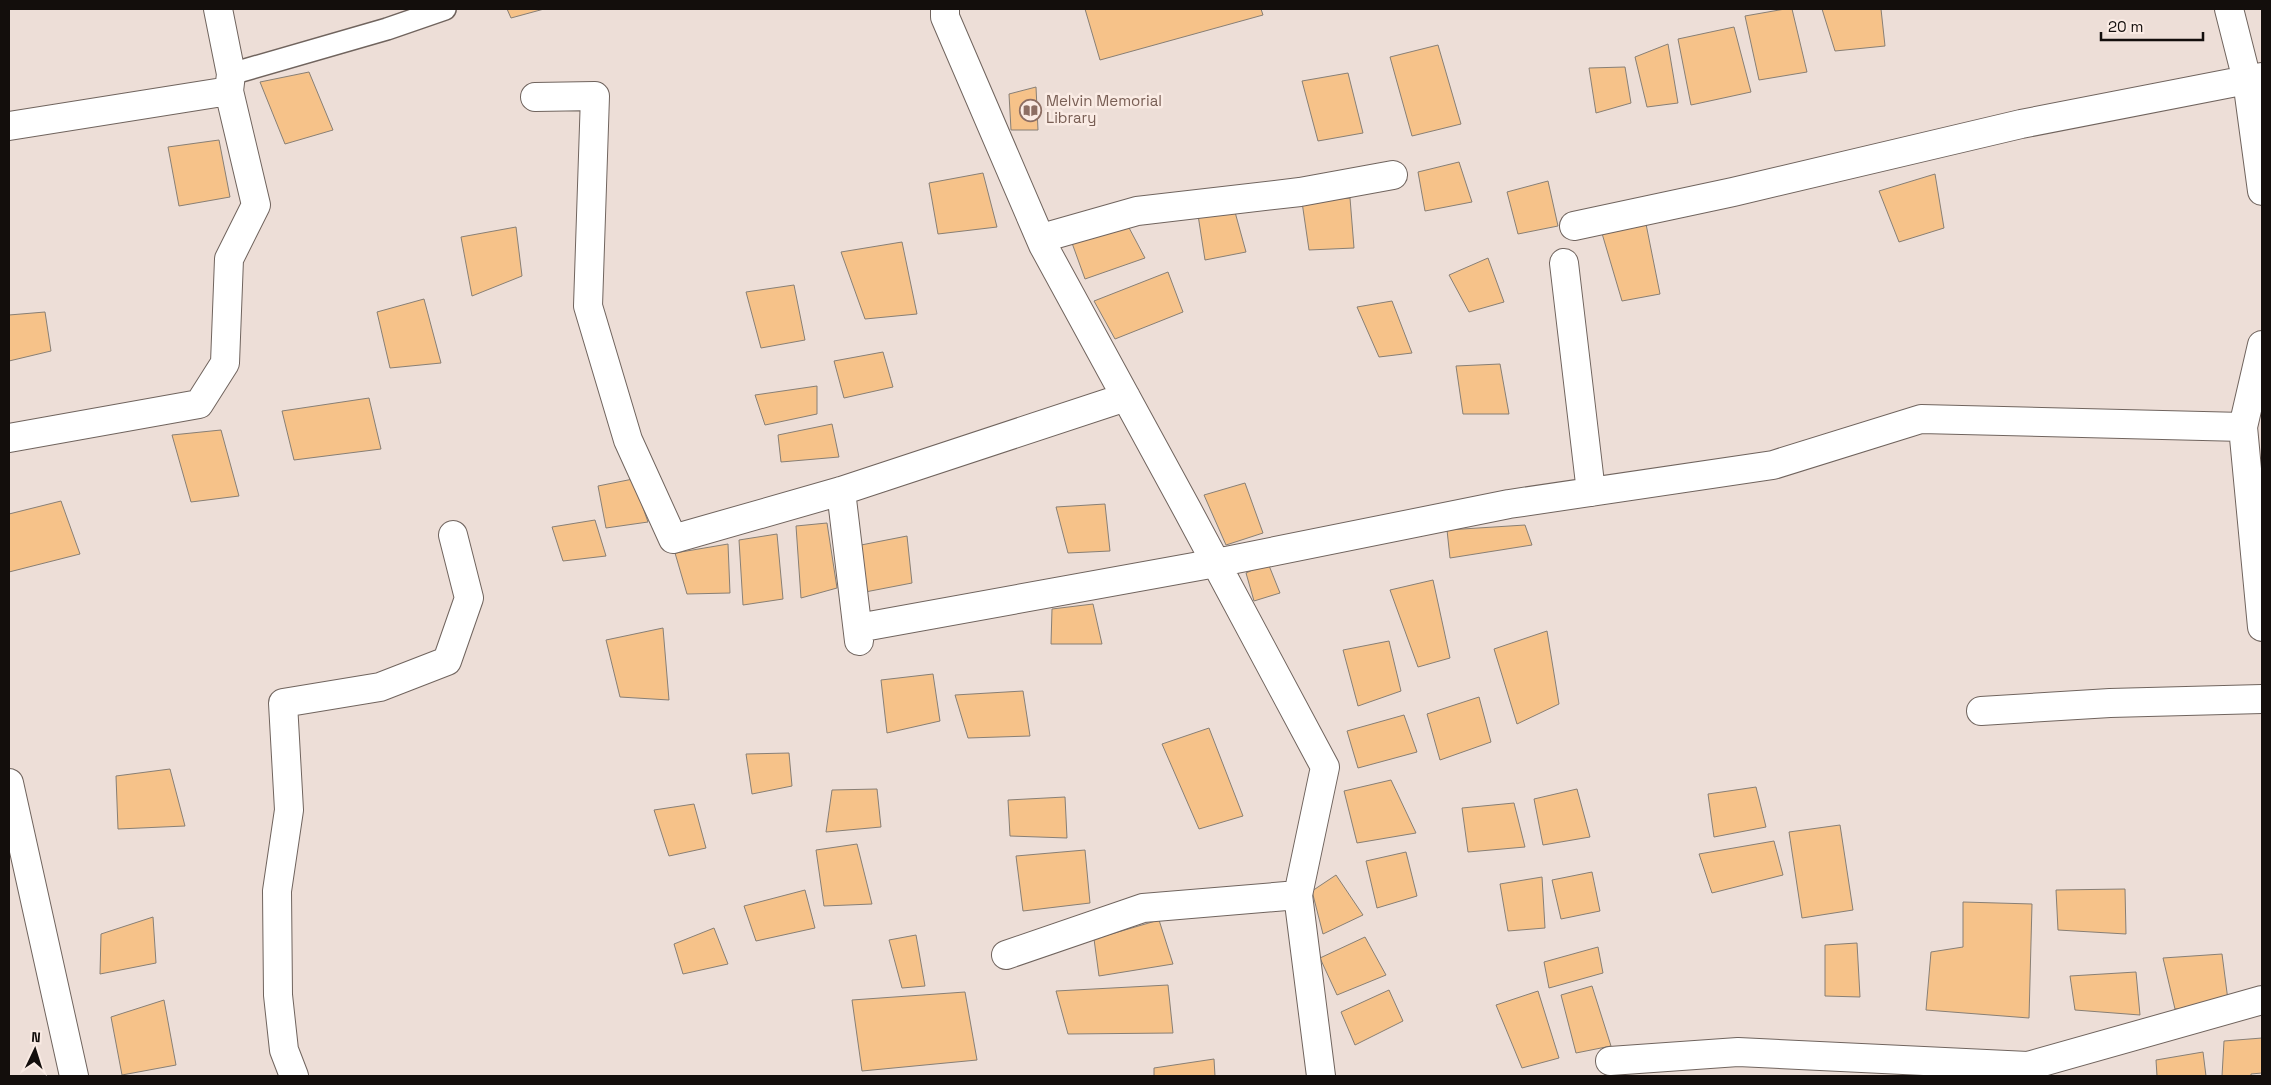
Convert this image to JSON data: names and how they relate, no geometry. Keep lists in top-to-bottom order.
{
  "places": {
    "library": ["Melvin Memorial Library"]
  },
  "scale_bar": "20 m",
  "north": "top"
}
